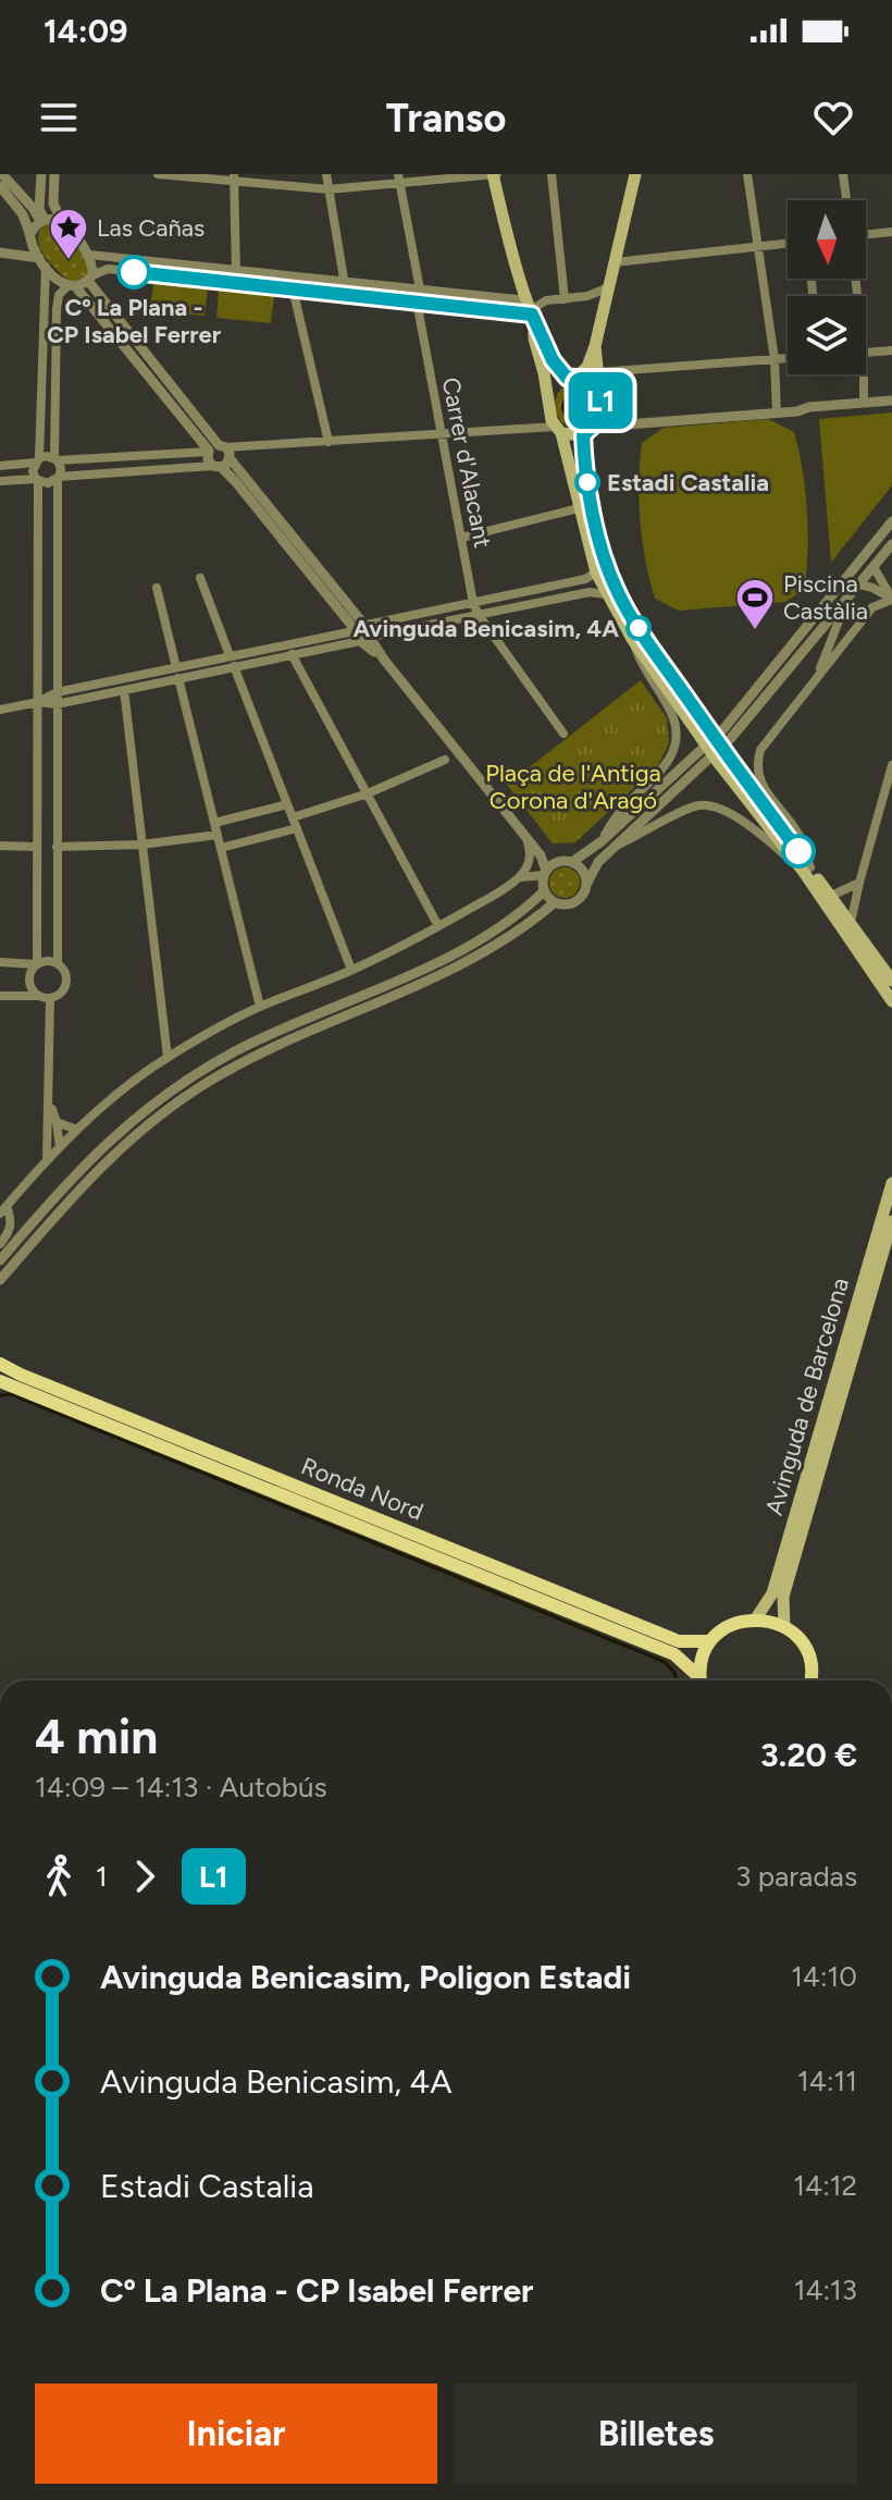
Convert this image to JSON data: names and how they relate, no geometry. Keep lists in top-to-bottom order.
{
  "streets": {
    "main road": ["Avinguda de Barcelona", "Ronda Nord"],
    "street": ["Carrer d'Alacant"]
  },
  "parks": ["Plaça de l'Antiga Corona d'Aragó"],
  "places": {
    "place": ["Las Cañas"],
    "other": ["Cº La Plana - CP Isabel Ferrer", "Estadi Castalia", "Avinguda Benicasim, 4A"],
    "sports": ["Piscina Castàlia"]
  },
  "lines": ["bus line L1"],
  "north": "bottom",
  "page": {
    "status": "14:09",
    "header": "Transo",
    "on_map": "L1",
    "heading": ["4 min", "14:09 – 14:13 · Autobús", "3.20 €"],
    "legs": ["1", "L1", "3 paradas"],
    "list": [
      {
        "name": "Avinguda Benicasim, Poligon Estadi",
        "value": "14:10"
      },
      {
        "name": "Avinguda Benicasim, 4A",
        "value": "14:11"
      },
      {
        "name": "Estadi Castalia",
        "value": "14:12"
      },
      {
        "name": "Cº La Plana - CP Isabel Ferrer",
        "value": "14:13"
      }
    ],
    "buttons": ["Iniciar", "Billetes"]
  }
}
